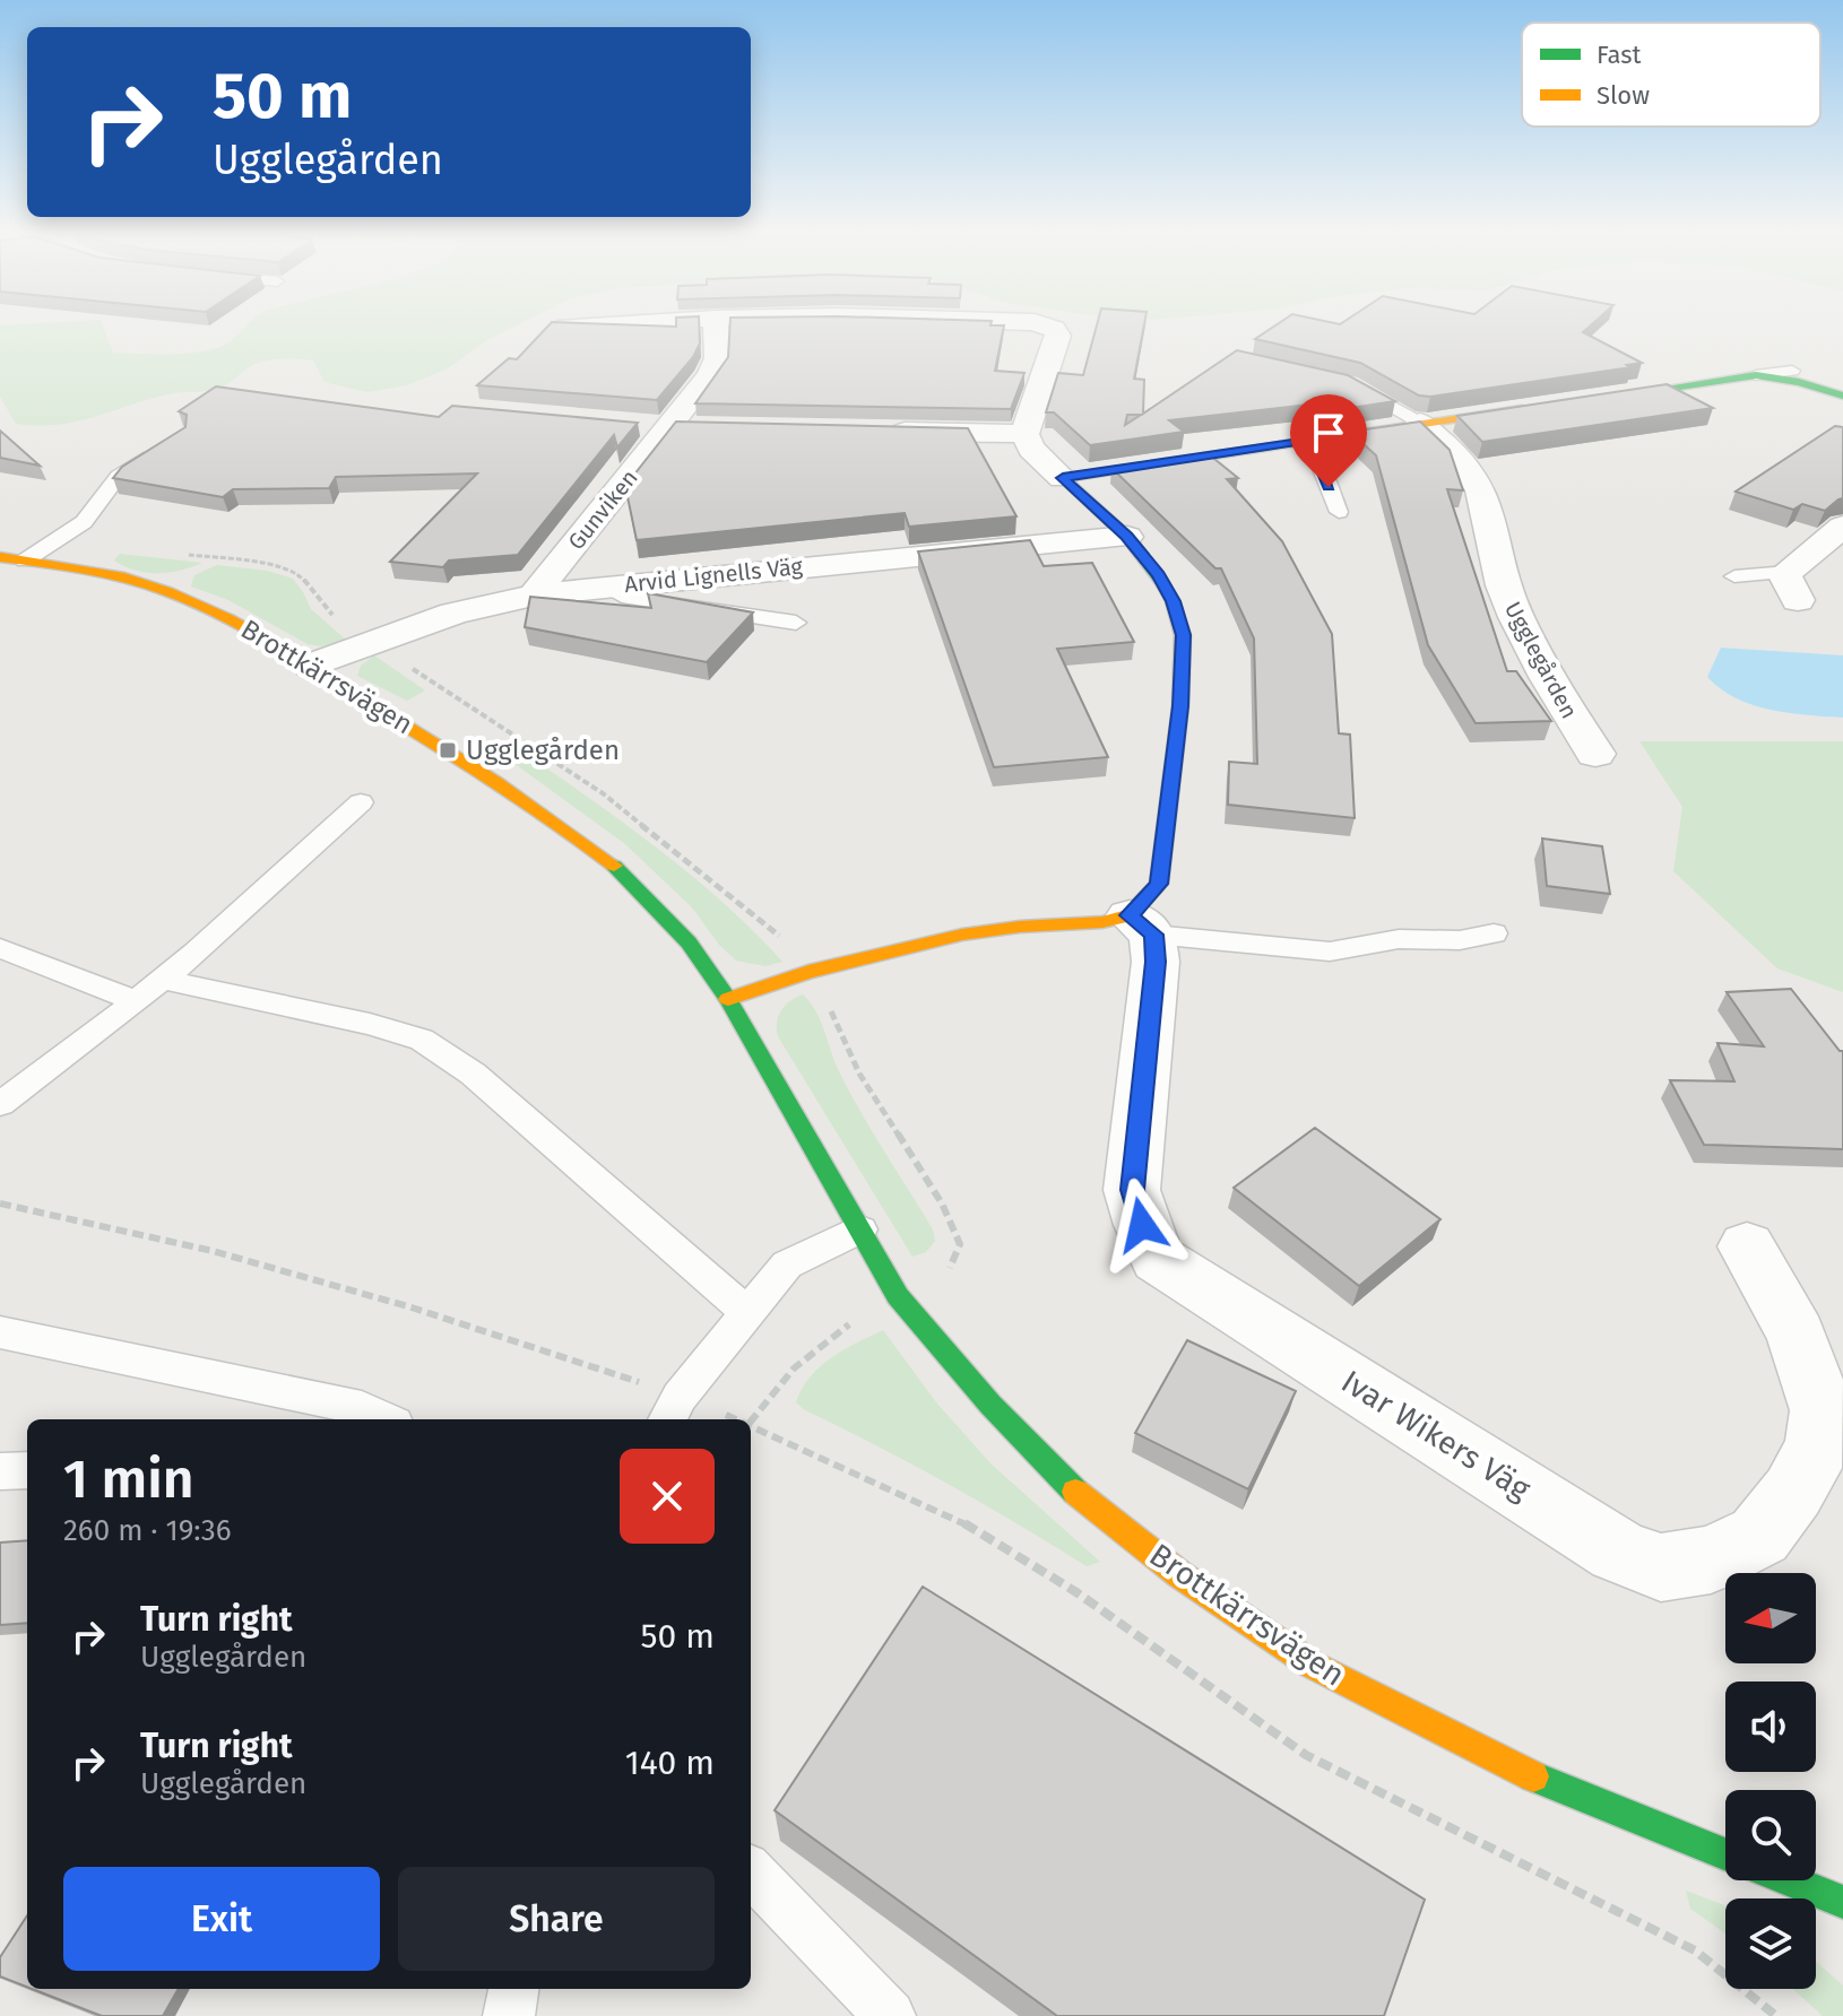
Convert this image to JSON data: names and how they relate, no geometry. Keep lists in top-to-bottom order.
{
  "streets": {
    "street": [
      "Gunviken",
      "Arvid Lignells Väg",
      "Ugglegården",
      "Brottkärrsvägen",
      "Ivar Wikers Väg"
    ]
  },
  "crossings": [
    ["Gunviken", "Arvid Lignells Väg"],
    ["Arvid Lignells Väg", "Brottkärrsvägen"]
  ],
  "places": {
    "transit": ["Ugglegården"]
  },
  "legend": ["Fast", "Slow"],
  "north": "left",
  "page": {
    "turn": ["50 m", "Ugglegården"],
    "heading": ["1 min", "260 m · 19:36"],
    "list": [
      {
        "name": "Turn right",
        "note": "Ugglegården",
        "value": "50 m"
      },
      {
        "name": "Turn right",
        "note": "Ugglegården",
        "value": "140 m"
      }
    ],
    "buttons": ["Exit", "Share"]
  }
}
